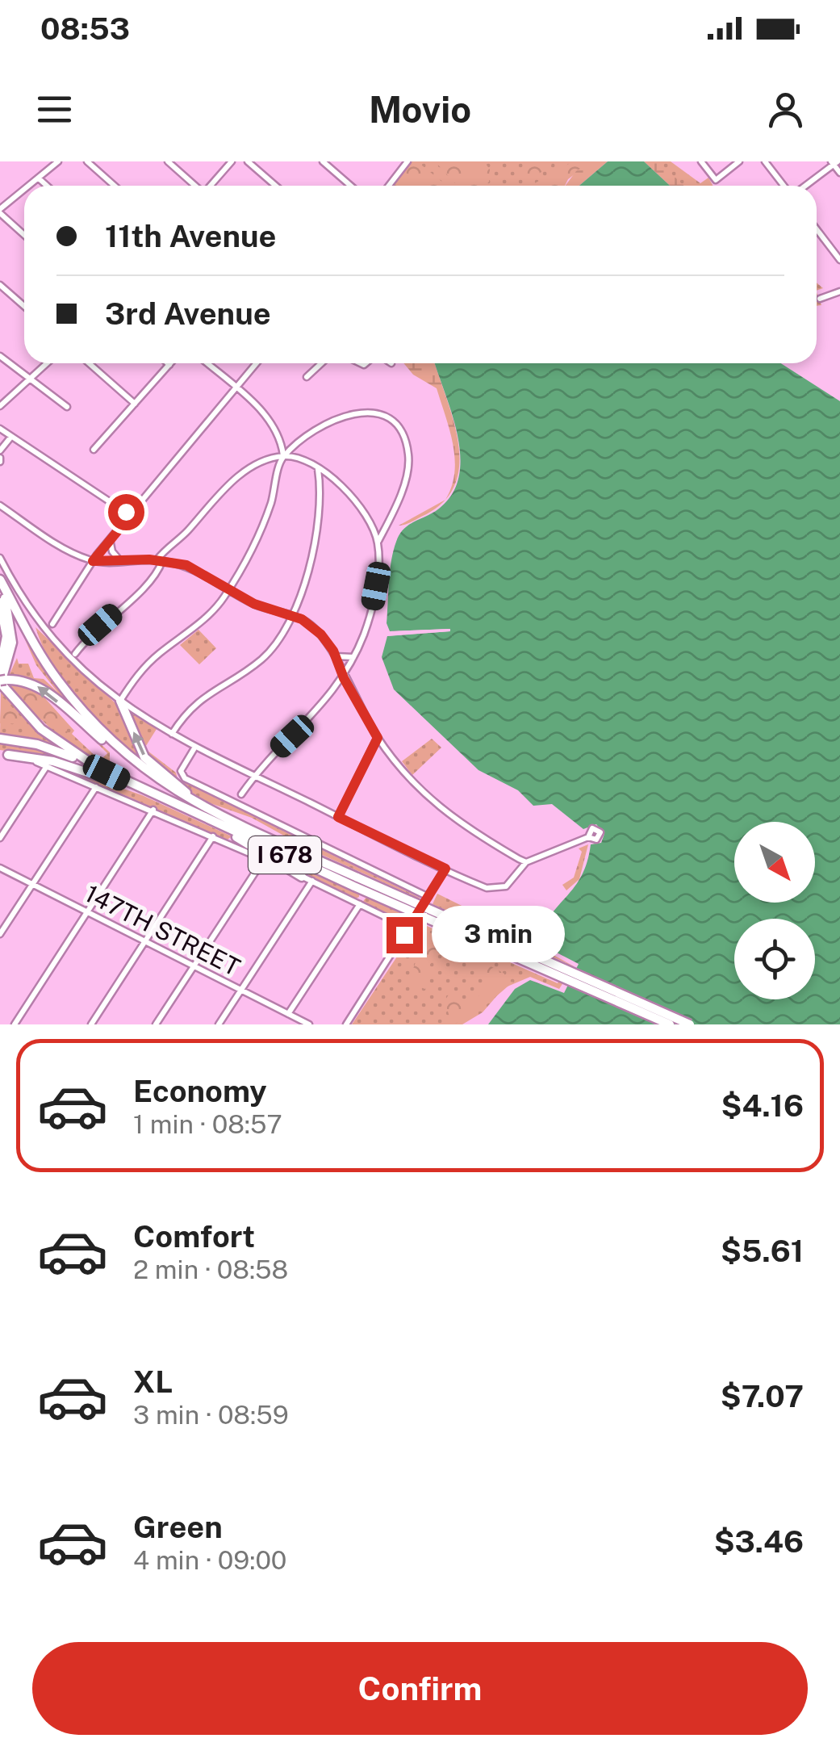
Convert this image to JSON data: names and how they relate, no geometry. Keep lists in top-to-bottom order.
{
  "streets": {
    "highway": ["I 678"],
    "street": ["147TH STREET"]
  },
  "north": "bottom right",
  "page": {
    "status": "08:53",
    "header": "Movio",
    "banner": ["11th Avenue", "3rd Avenue"],
    "bubble": "3 min",
    "list": [
      {
        "name": "Economy",
        "note": "1 min · 08:57",
        "value": "$4.16"
      },
      {
        "name": "Comfort",
        "note": "2 min · 08:58",
        "value": "$5.61"
      },
      {
        "name": "XL",
        "note": "3 min · 08:59",
        "value": "$7.07"
      },
      {
        "name": "Green",
        "note": "4 min · 09:00",
        "value": "$3.46"
      }
    ],
    "buttons": "Confirm"
  }
}
